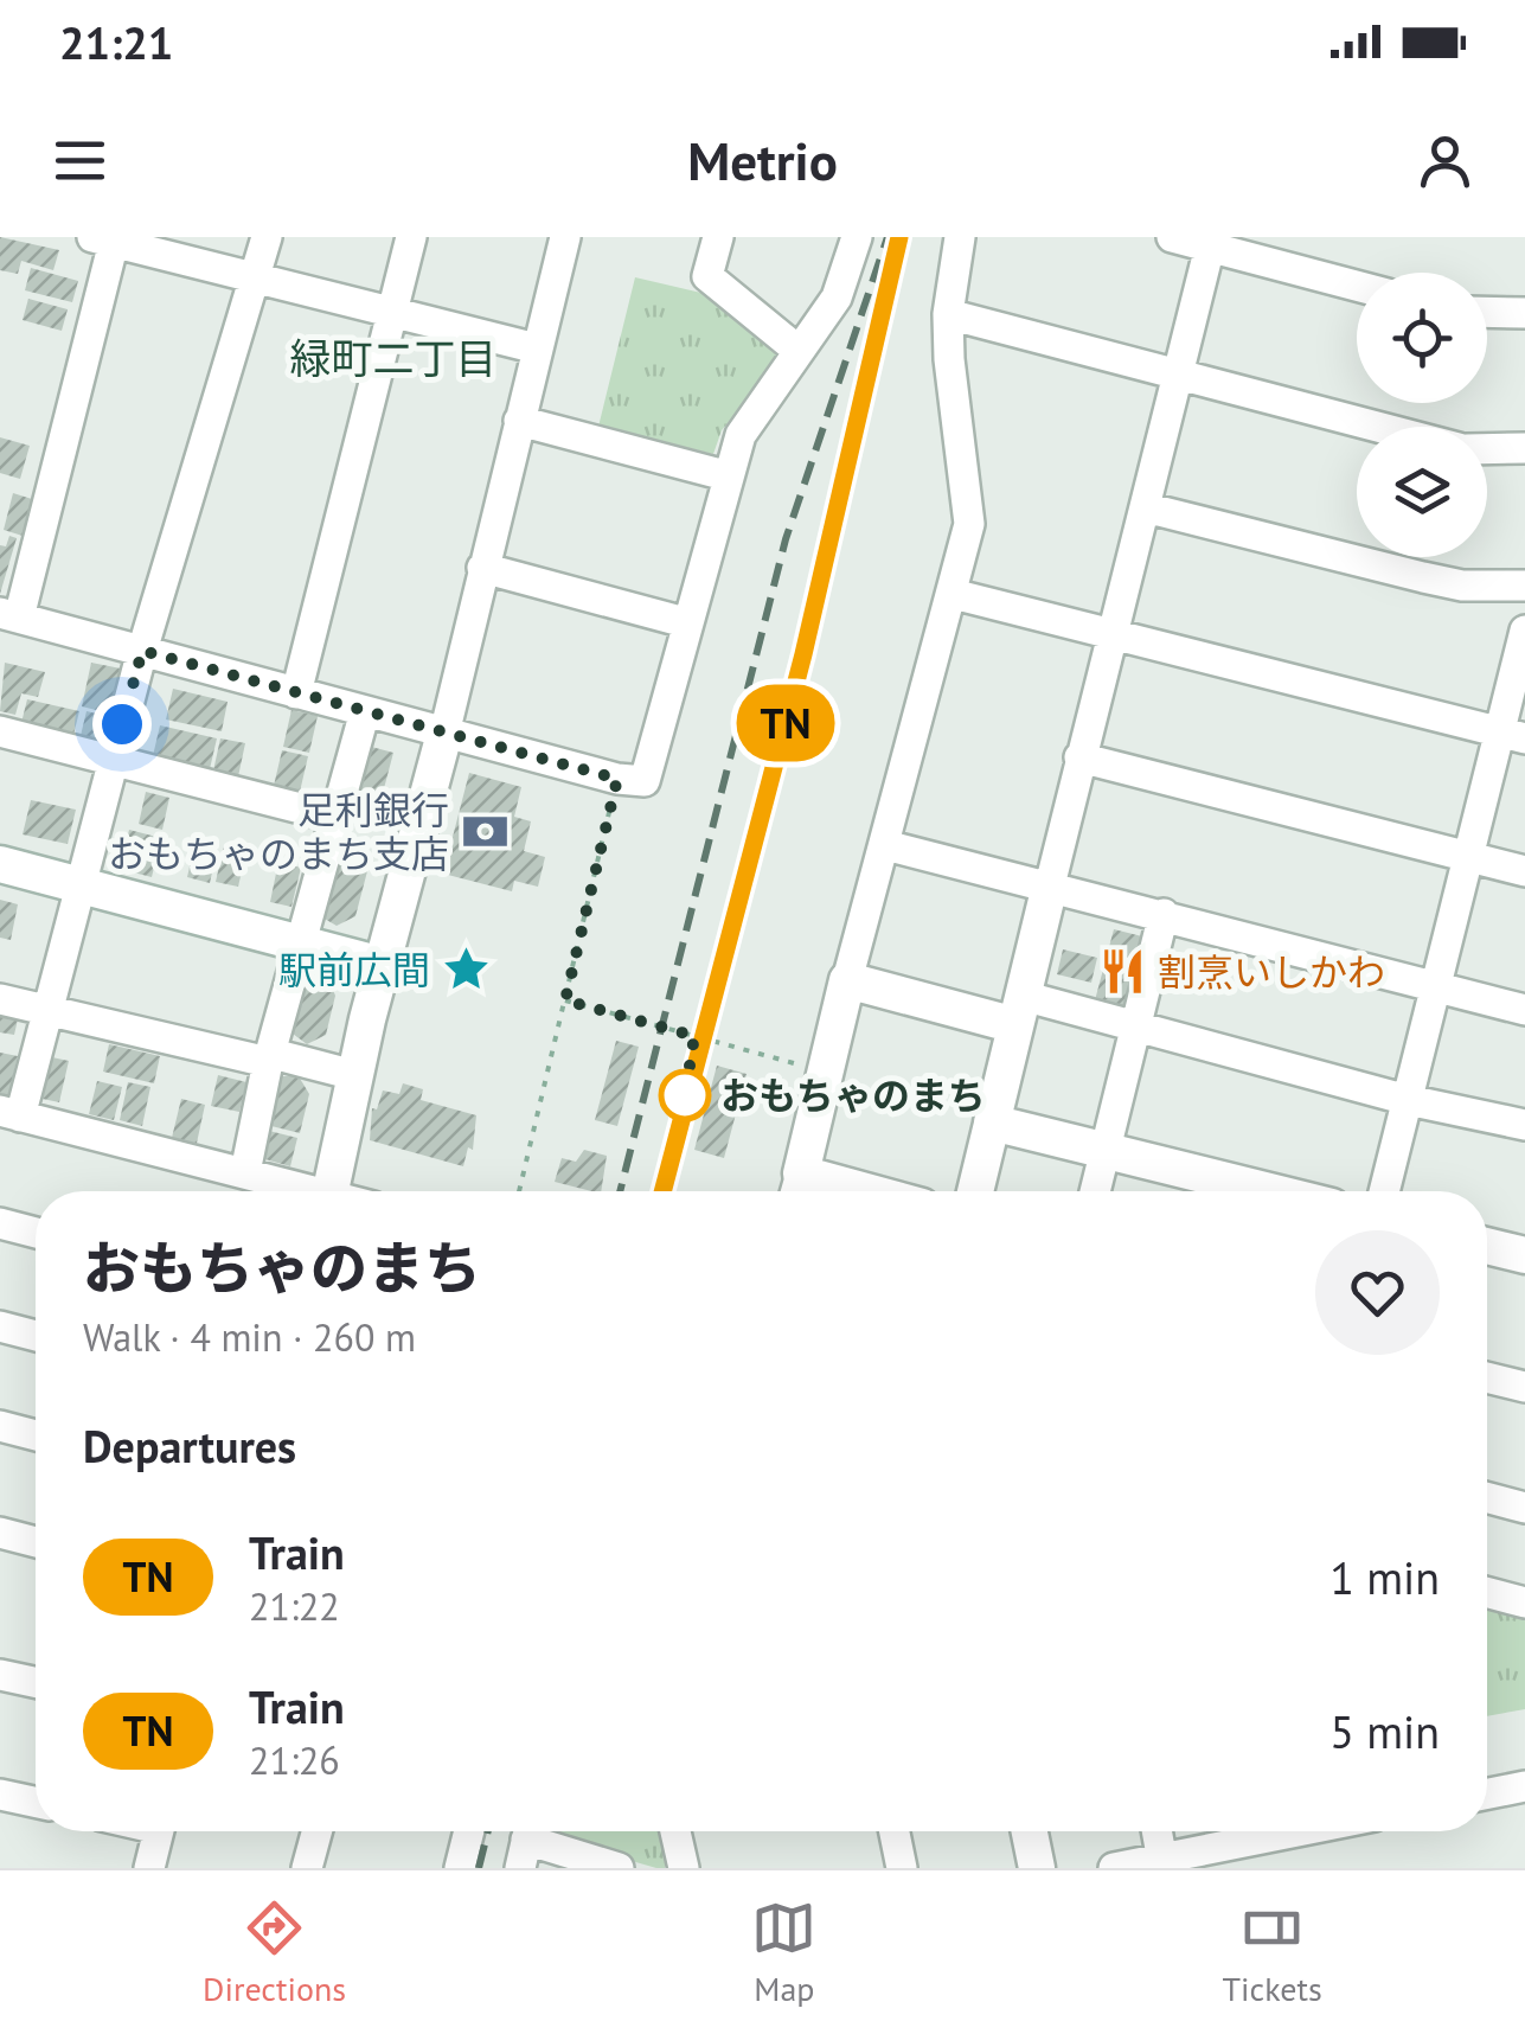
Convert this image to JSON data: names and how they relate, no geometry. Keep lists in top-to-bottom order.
{
  "districts": ["緑町二丁目"],
  "places": {
    "bank": ["足利銀行 おもちゃのまち支店"],
    "place": ["駅前広間"],
    "restaurant": ["割烹いしかわ"],
    "other": ["おもちゃのまち"]
  },
  "page": {
    "status": "21:21",
    "header": "Metrio",
    "on_map": "TN",
    "heading": [
      ["おもちゃのまち", "Walk · 4 min · 260 m"],
      "Departures"
    ],
    "list": [
      {
        "mark": "TN",
        "name": "Train",
        "note": "21:22",
        "value": "1 min"
      },
      {
        "mark": "TN",
        "name": "Train",
        "note": "21:26",
        "value": "5 min"
      }
    ],
    "tabs": ["Directions", "Map", "Tickets"]
  }
}
